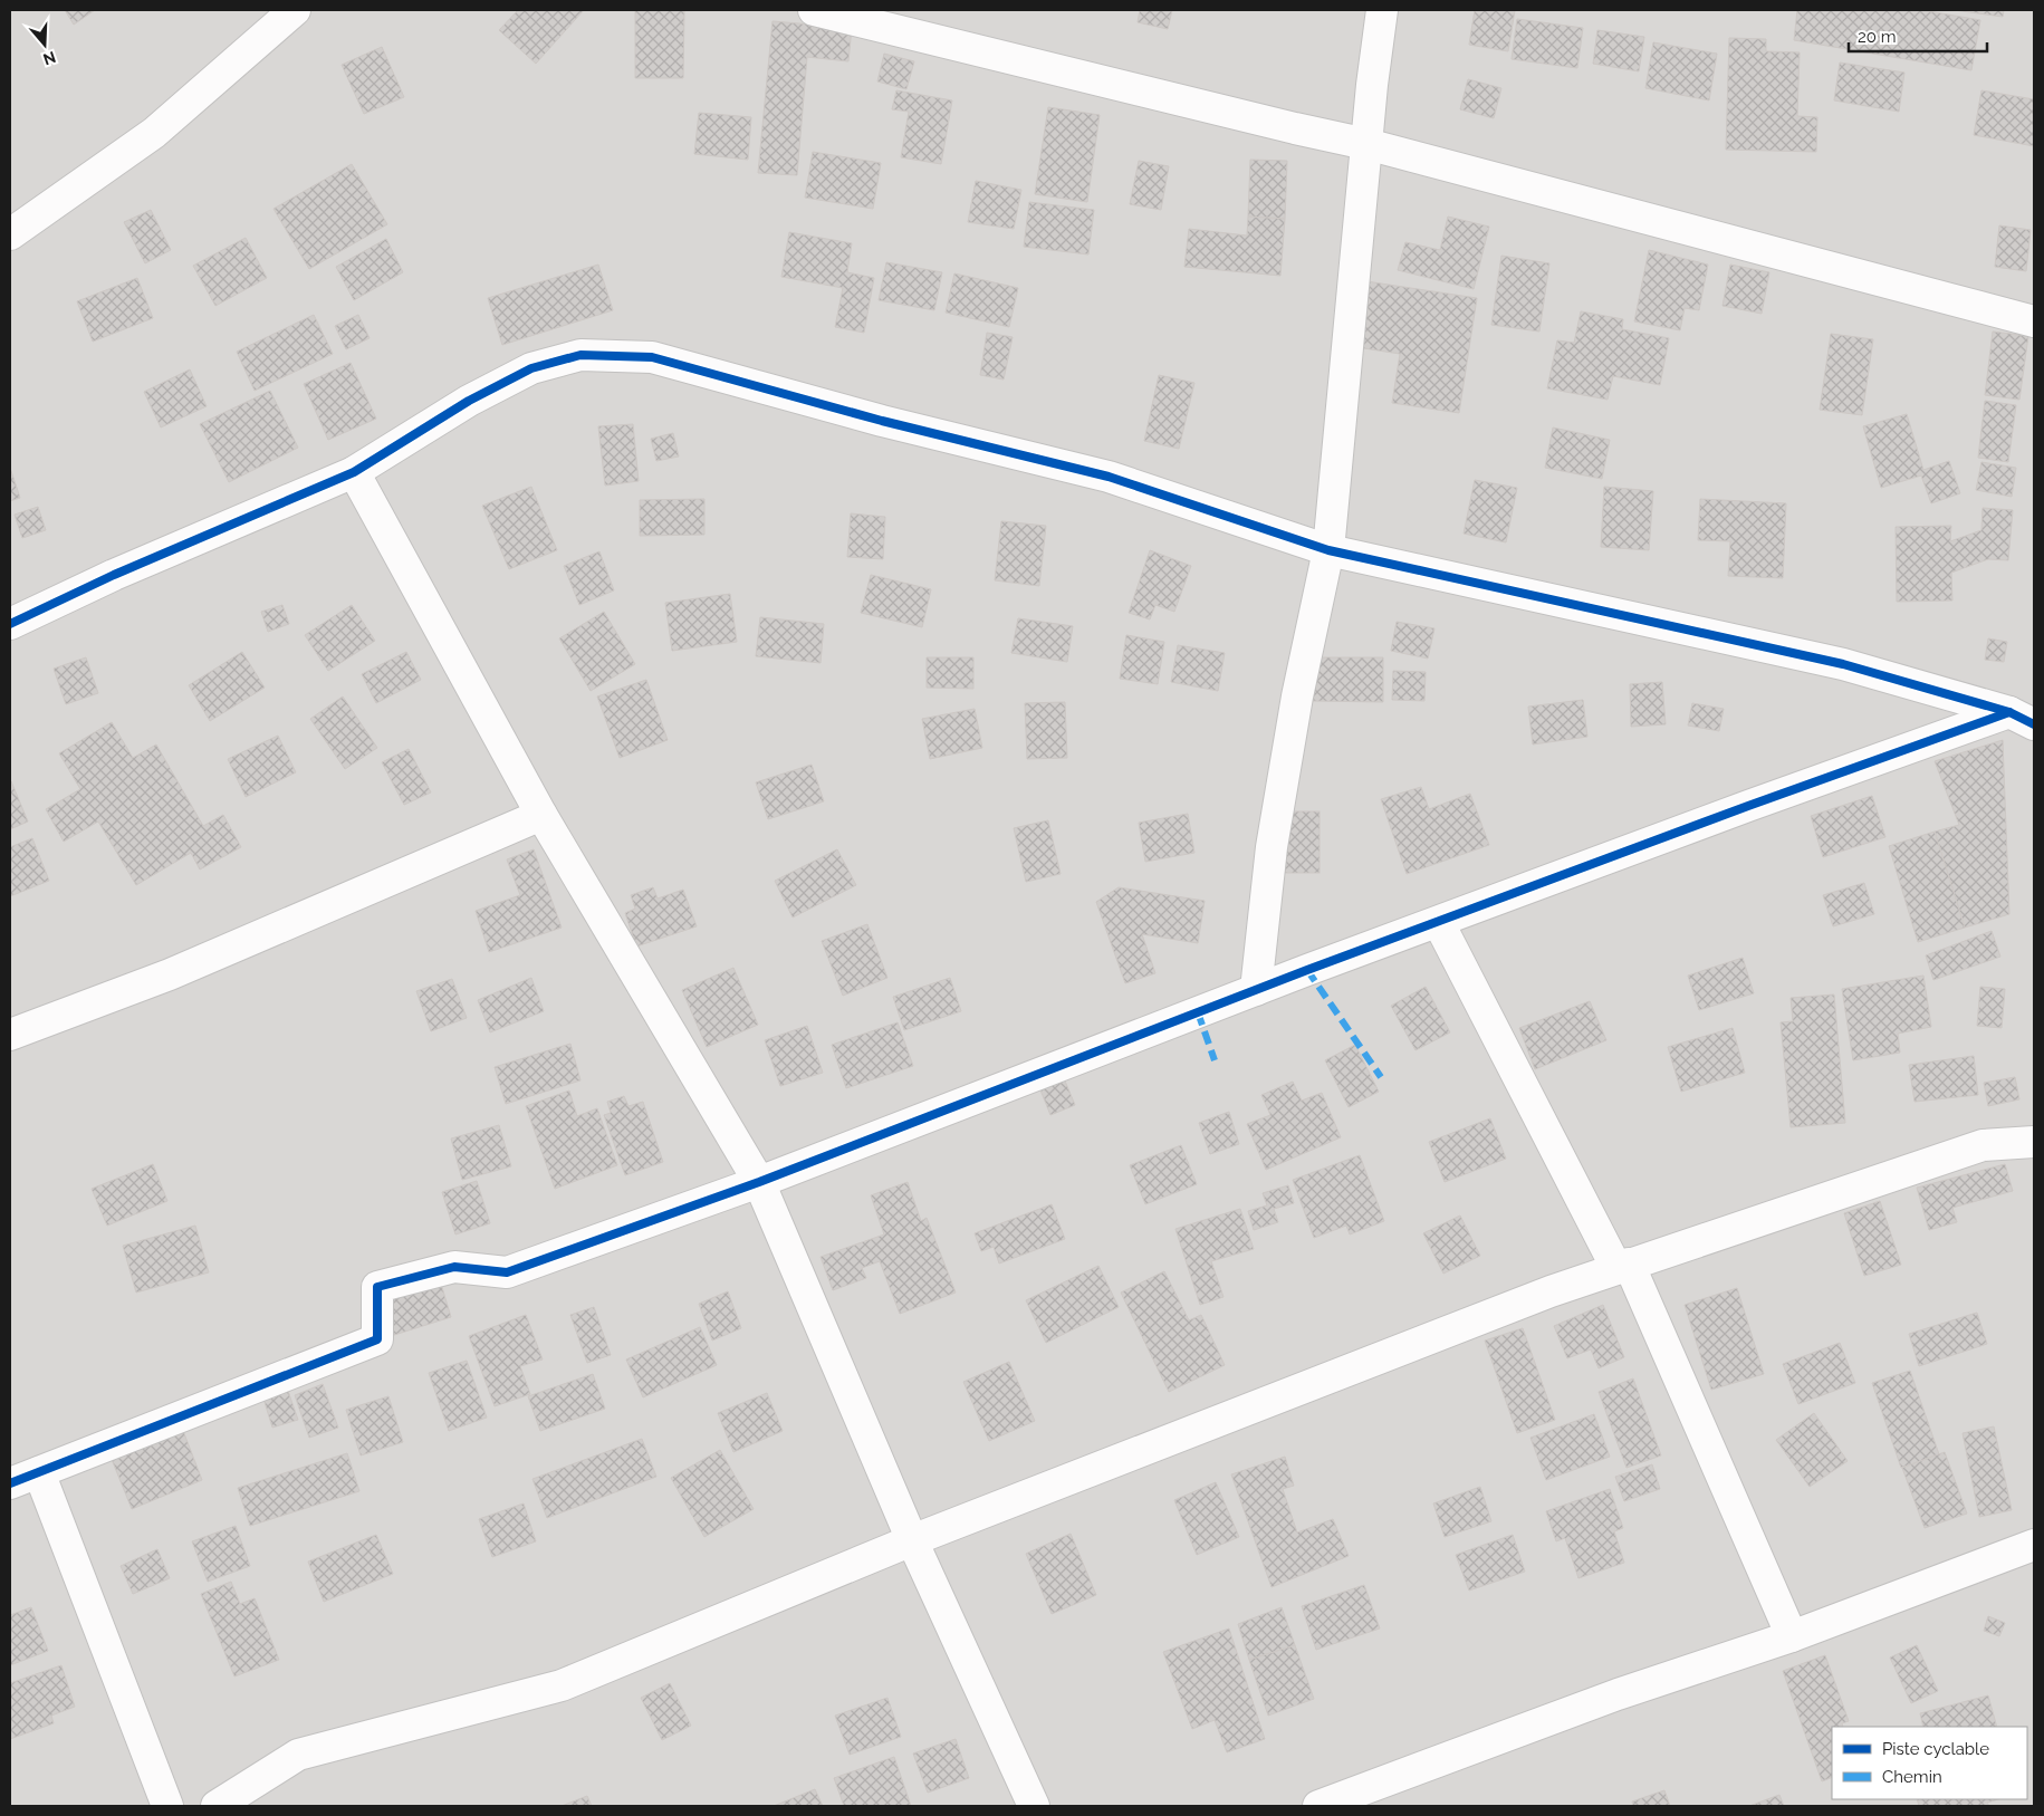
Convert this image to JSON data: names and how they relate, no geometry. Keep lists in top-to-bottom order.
{
  "legend": ["Piste cyclable", "Chemin"],
  "scale_bar": "20 m",
  "north": "bottom"
}
